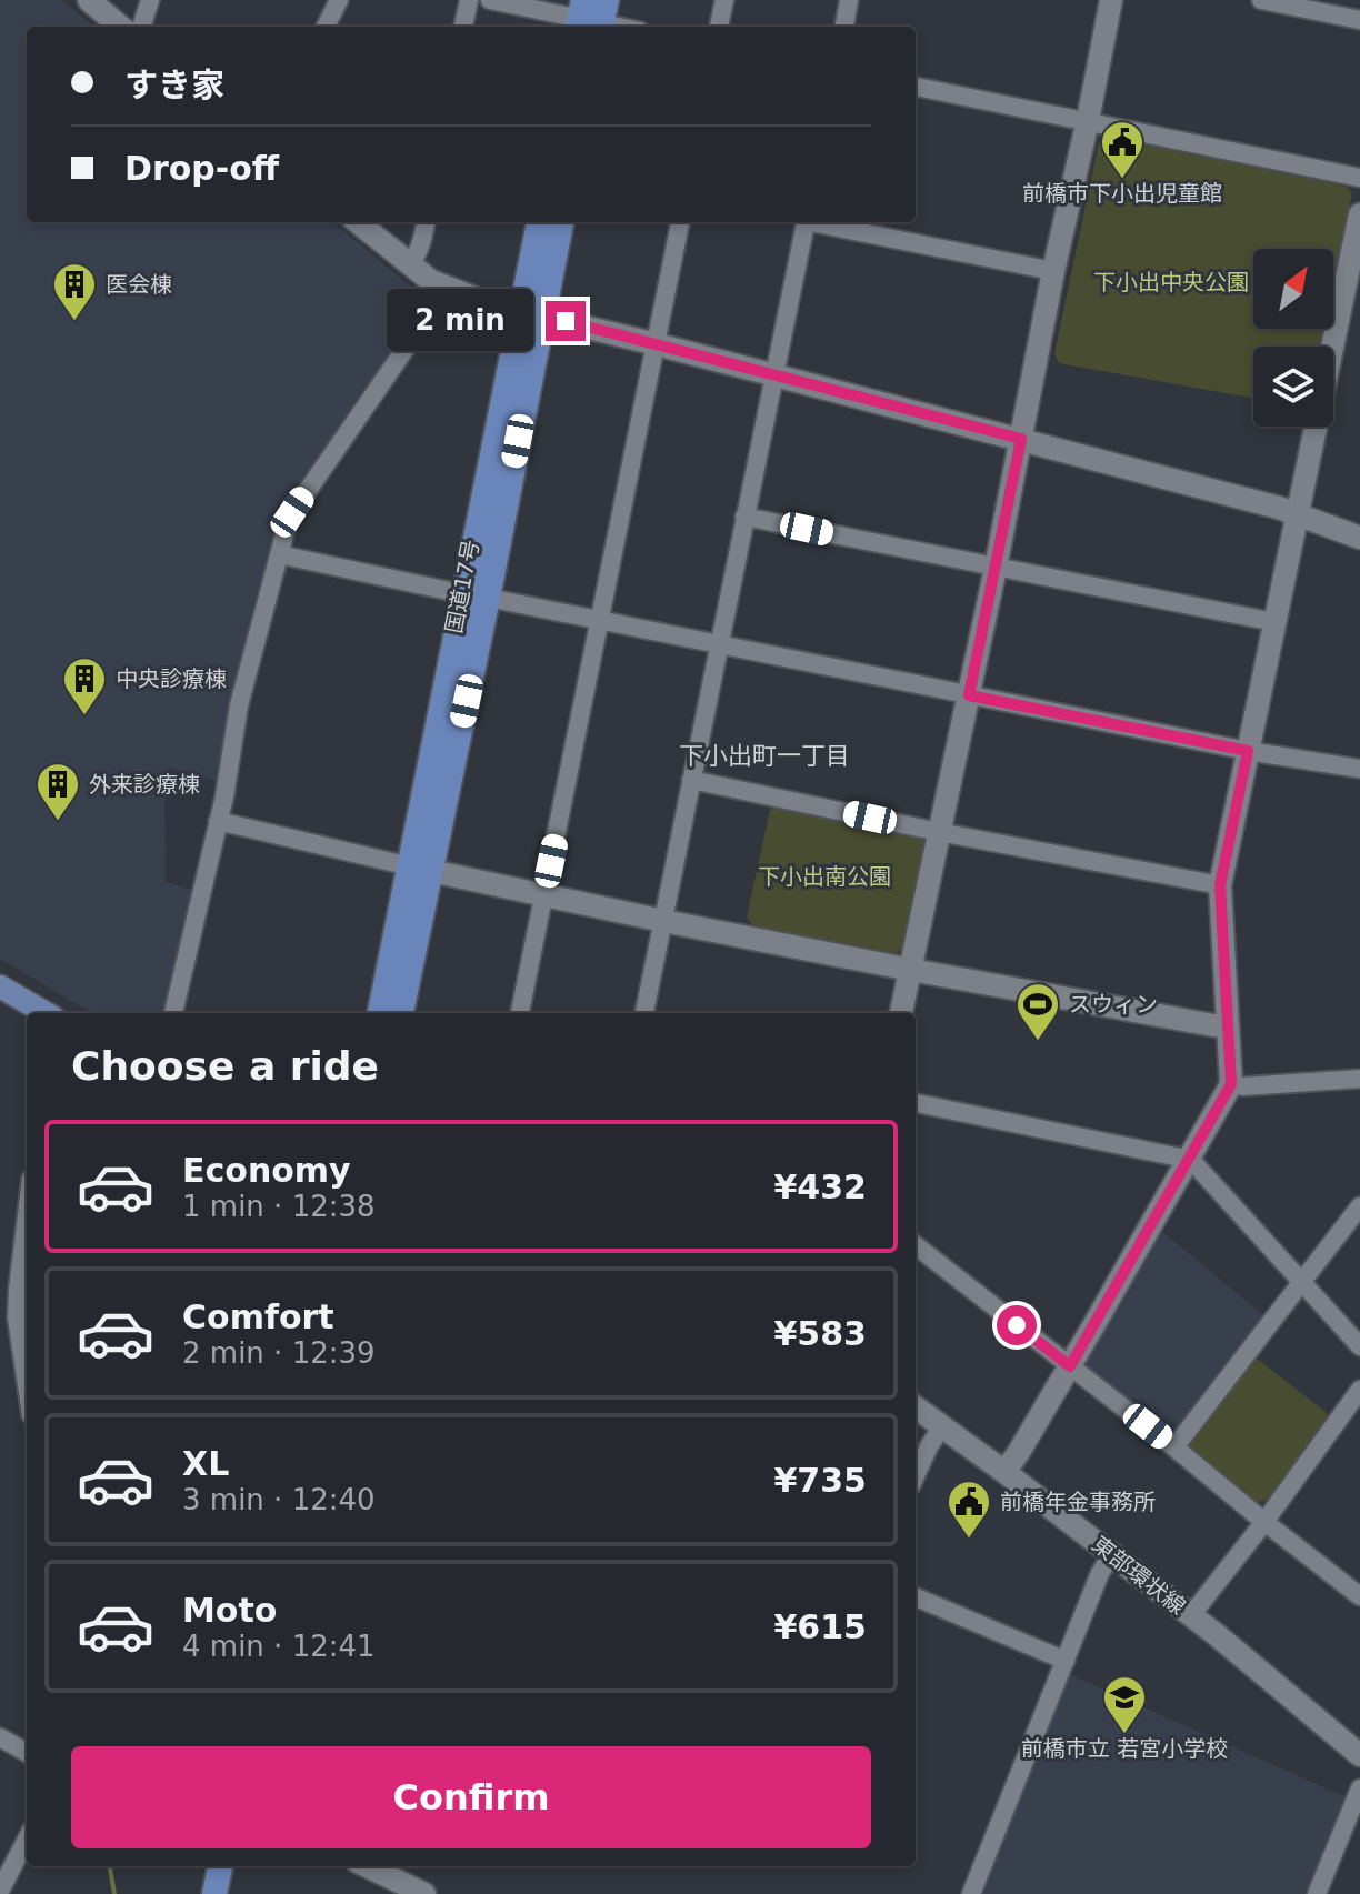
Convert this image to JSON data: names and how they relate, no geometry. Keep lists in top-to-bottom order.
{
  "streets": {
    "highway": ["国道17号"],
    "street": ["東部環状線"]
  },
  "districts": ["下小出町一丁目"],
  "parks": ["下小出中央公園", "下小出南公園"],
  "places": {
    "public building": ["前橋市下小出児童館", "前橋年金事務所"],
    "building": ["医会棟", "中央診療棟", "外来診療棟"],
    "sports": ["スウィン"],
    "school or university": ["前橋市立 若宮小学校"]
  },
  "north": "top right",
  "page": {
    "banner": ["すき家", "Drop-off"],
    "bubble": "2 min",
    "heading": "Choose a ride",
    "list": [
      {
        "name": "Economy",
        "note": "1 min · 12:38",
        "value": "¥432"
      },
      {
        "name": "Comfort",
        "note": "2 min · 12:39",
        "value": "¥583"
      },
      {
        "name": "XL",
        "note": "3 min · 12:40",
        "value": "¥735"
      },
      {
        "name": "Moto",
        "note": "4 min · 12:41",
        "value": "¥615"
      }
    ],
    "buttons": "Confirm"
  }
}
